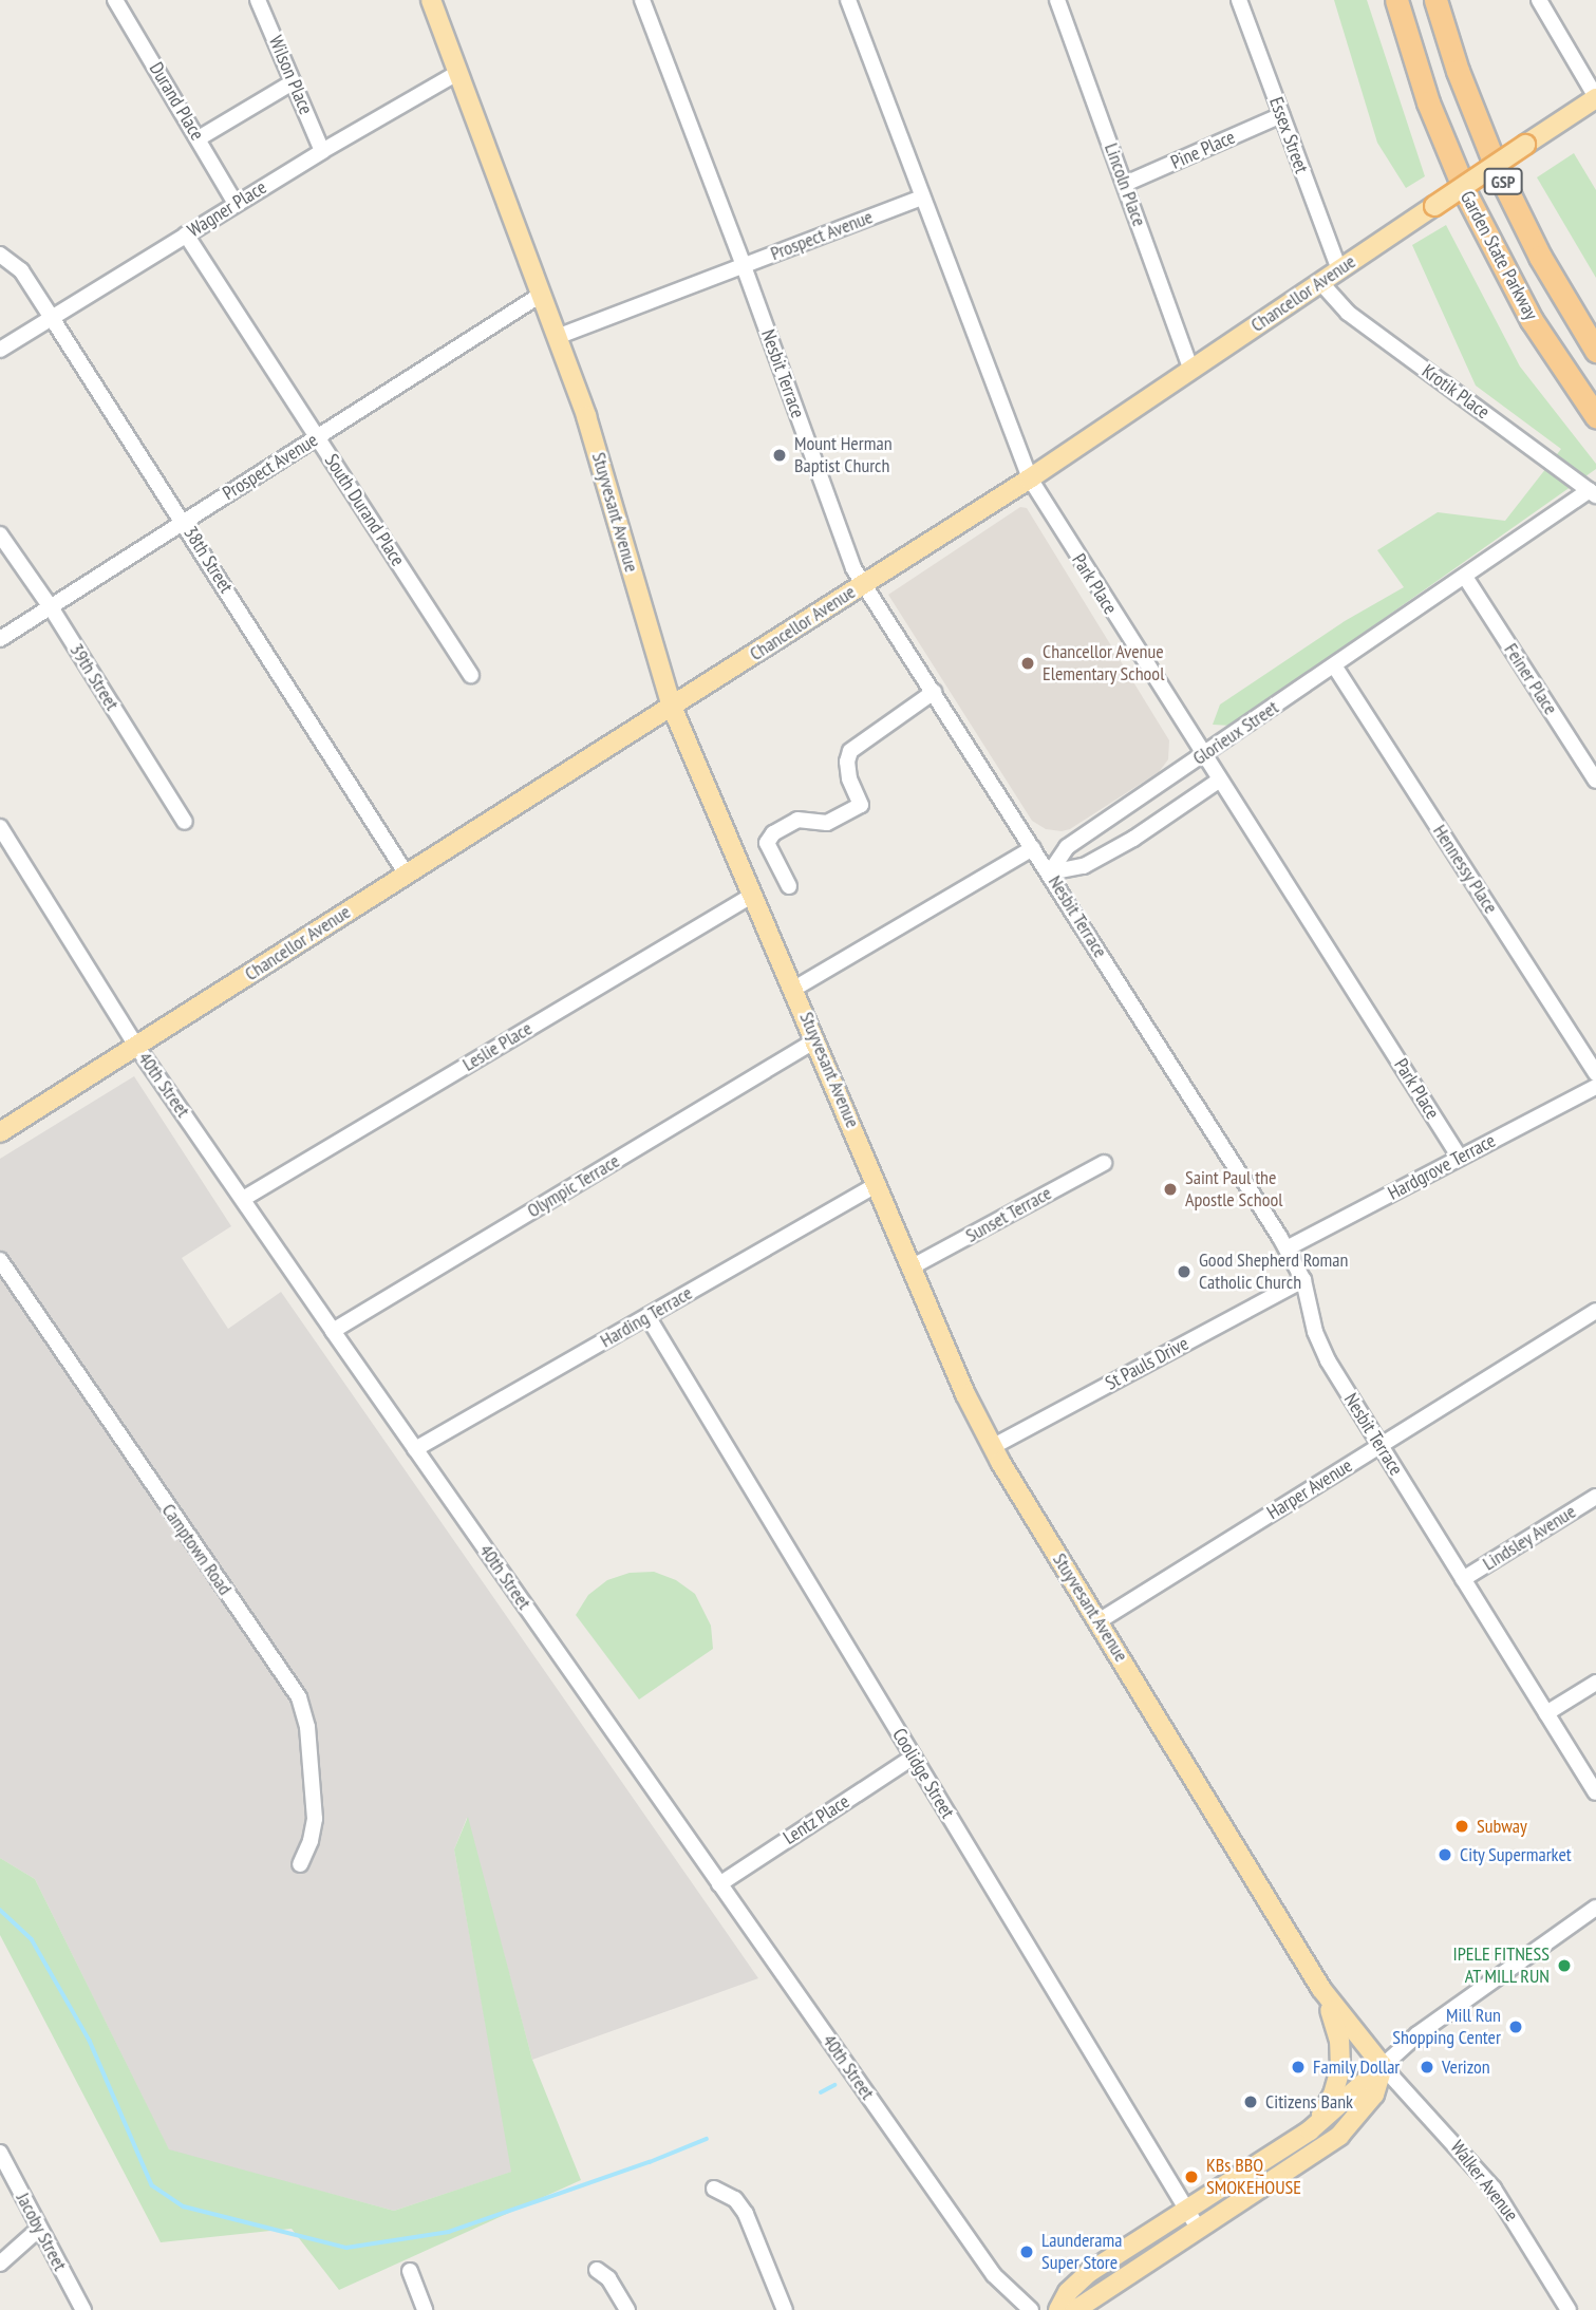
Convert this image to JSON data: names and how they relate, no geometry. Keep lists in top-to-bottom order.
{
  "streets": {
    "highway": ["GSP", "Garden State Parkway"],
    "main road": ["Chancellor Avenue", "Stuyvesant Avenue"],
    "street": [
      "Wilson Place",
      "Durand Place",
      "Essex Street",
      "Pine Place",
      "Lincoln Place",
      "Wagner Place",
      "Prospect Avenue",
      "Nesbit Terrace",
      "Krotik Place",
      "South Durand Place",
      "38th Street",
      "Park Place",
      "39th Street",
      "Feiner Place",
      "Glorieux Street",
      "Hennessy Place",
      "Leslie Place",
      "40th Street",
      "Hardgrove Terrace",
      "Olympic Terrace",
      "Sunset Terrace",
      "Harding Terrace",
      "St Pauls Drive",
      "Harper Avenue",
      "Lindsley Avenue",
      "Camptown Road",
      "Coolidge Street",
      "Lentz Place",
      "Walker Avenue",
      "Jacoby Street"
    ]
  },
  "crossings": [
    ["Wilson Place", "Wagner Place"],
    ["Durand Place", "Wagner Place"],
    ["Essex Street", "Pine Place"],
    ["Essex Street", "Chancellor Avenue"],
    ["Pine Place", "Lincoln Place"],
    ["Lincoln Place", "Chancellor Avenue"],
    ["Wagner Place", "South Durand Place"],
    ["Wagner Place", "Stuyvesant Avenue"],
    ["Wagner Place", "38th Street"],
    ["Prospect Avenue", "Nesbit Terrace"],
    ["Prospect Avenue", "South Durand Place"],
    ["Prospect Avenue", "Stuyvesant Avenue"],
    ["Prospect Avenue", "38th Street"],
    ["Prospect Avenue", "Park Place"],
    ["Prospect Avenue", "39th Street"],
    ["Chancellor Avenue", "Nesbit Terrace"],
    ["Chancellor Avenue", "Krotik Place"],
    ["Chancellor Avenue", "Stuyvesant Avenue"],
    ["Chancellor Avenue", "38th Street"],
    ["Chancellor Avenue", "Park Place"],
    ["Chancellor Avenue", "40th Street"],
    ["Nesbit Terrace", "Glorieux Street"],
    ["Nesbit Terrace", "Hardgrove Terrace"],
    ["Nesbit Terrace", "St Pauls Drive"],
    ["Nesbit Terrace", "Harper Avenue"],
    ["Nesbit Terrace", "Lindsley Avenue"],
    ["Krotik Place", "Glorieux Street"],
    ["Stuyvesant Avenue", "Leslie Place"],
    ["Stuyvesant Avenue", "Olympic Terrace"],
    ["Stuyvesant Avenue", "Sunset Terrace"],
    ["Stuyvesant Avenue", "Harding Terrace"],
    ["Stuyvesant Avenue", "St Pauls Drive"],
    ["Stuyvesant Avenue", "Harper Avenue"],
    ["Stuyvesant Avenue", "Walker Avenue"],
    ["Park Place", "Glorieux Street"],
    ["Park Place", "Hardgrove Terrace"],
    ["Feiner Place", "Glorieux Street"],
    ["Glorieux Street", "Hennessy Place"],
    ["Leslie Place", "40th Street"],
    ["40th Street", "Olympic Terrace"],
    ["40th Street", "Harding Terrace"],
    ["40th Street", "Lentz Place"],
    ["Harding Terrace", "Coolidge Street"],
    ["Coolidge Street", "Lentz Place"]
  ],
  "places": [
    "Mount Herman Baptist Church",
    "Chancellor Avenue Elementary School",
    "Saint Paul the Apostle School",
    "Good Shepherd Roman Catholic Church",
    "Subway",
    "City Supermarket",
    "IPELE FITNESS AT MILL RUN",
    "Mill Run Shopping Center",
    "Family Dollar",
    "Verizon",
    "Citizens Bank",
    "KBs BBQ SMOKEHOUSE",
    "Launderama Super Store"
  ]
}
